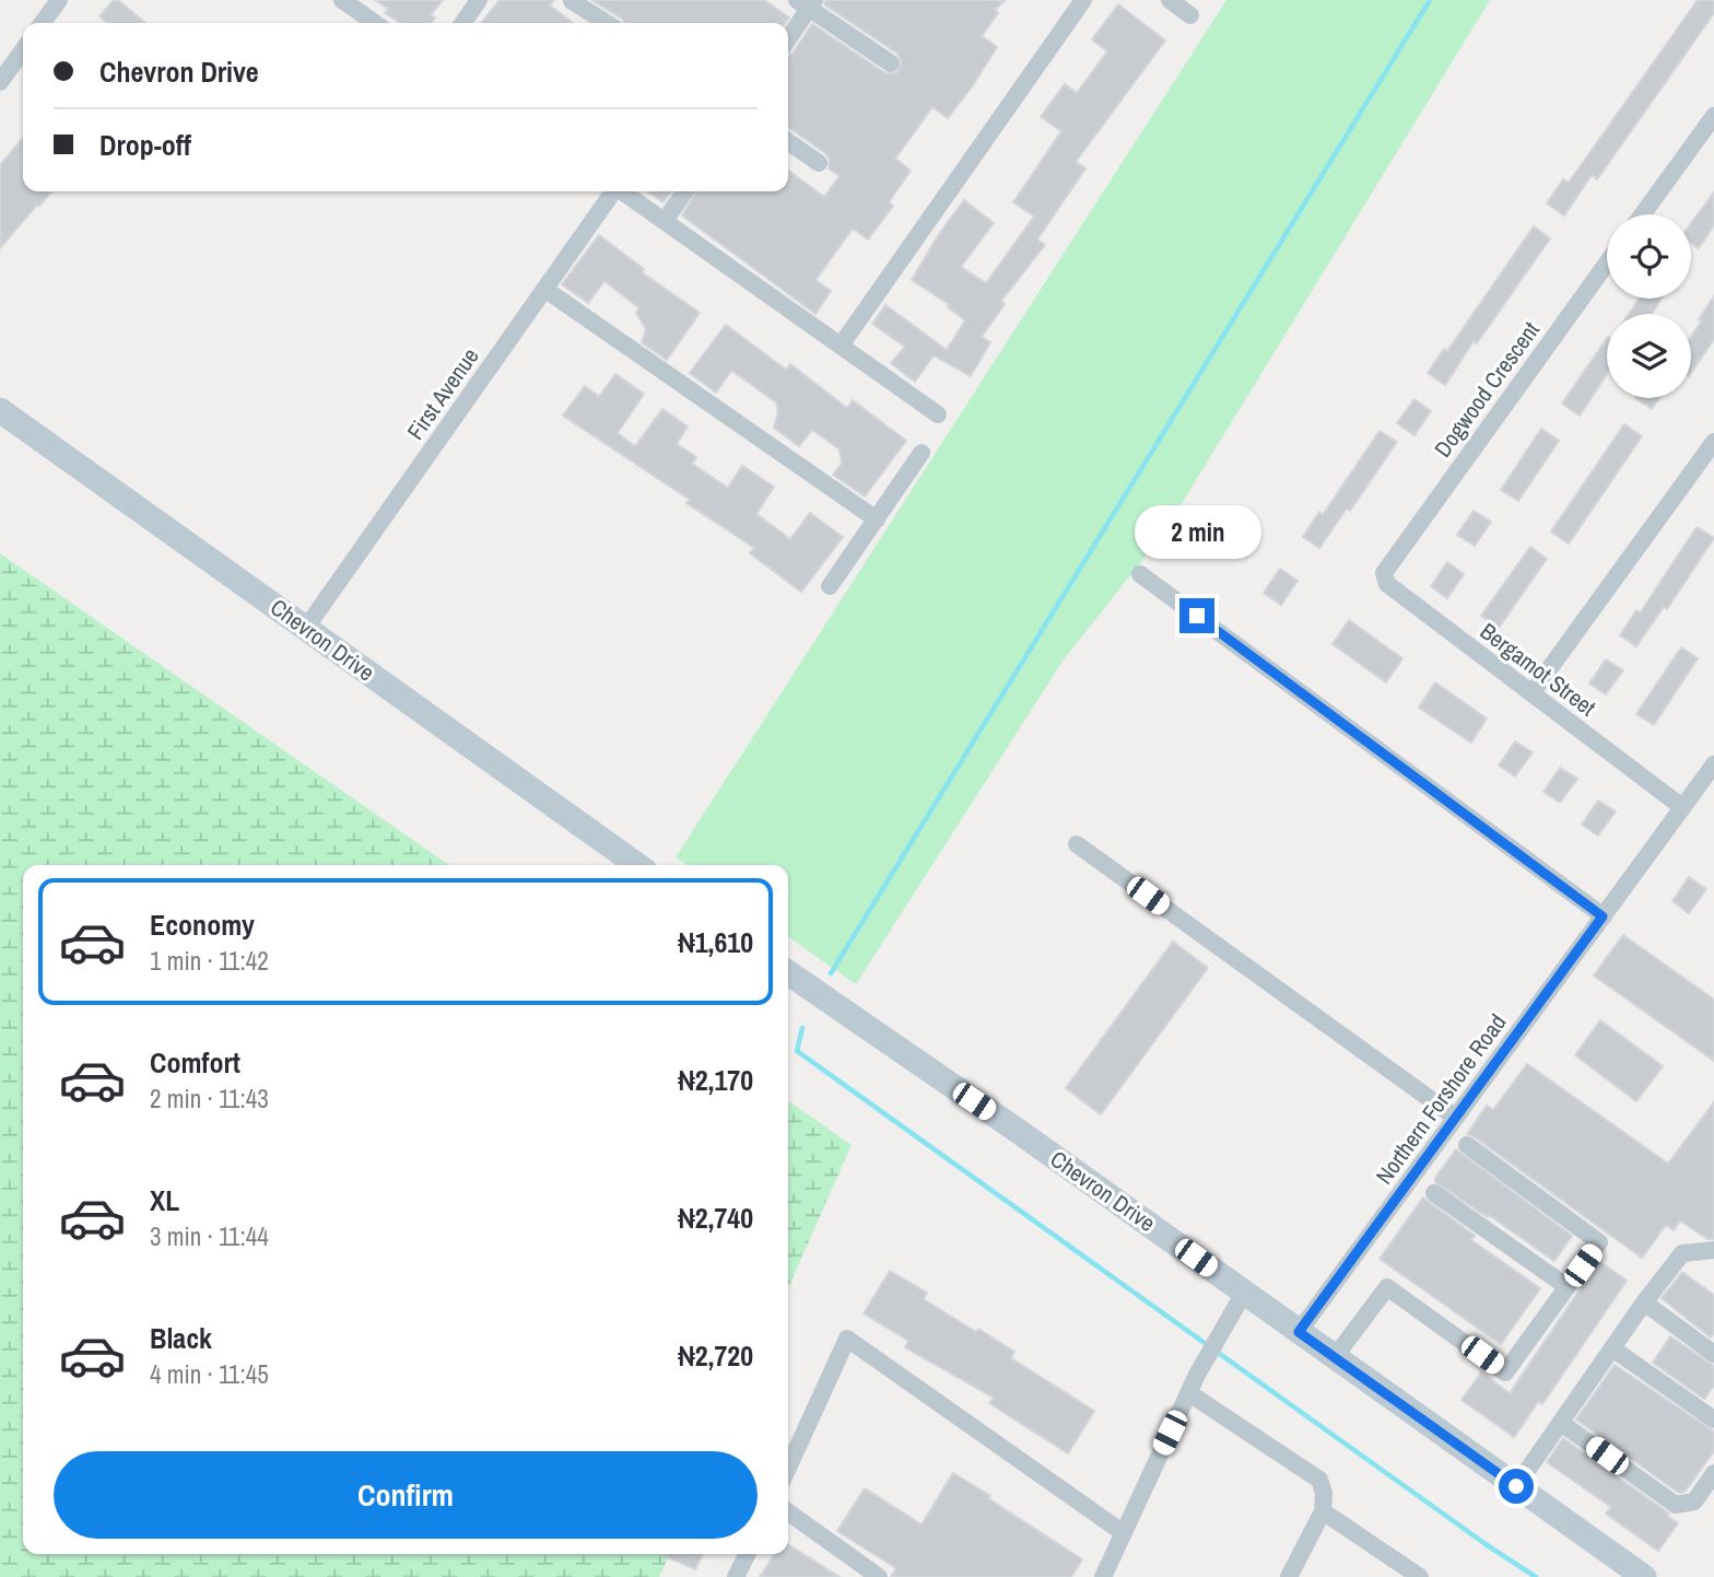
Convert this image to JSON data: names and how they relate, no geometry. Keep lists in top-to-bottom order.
{
  "streets": {
    "main road": ["Chevron Drive"],
    "street": [
      "Dogwood Crescent",
      "First Avenue",
      "Bergamot Street",
      "Northern Forshore Road"
    ]
  },
  "crossings": [
    ["Dogwood Crescent", "Bergamot Street"],
    ["First Avenue", "Chevron Drive"],
    ["Chevron Drive", "Northern Forshore Road"],
    ["Bergamot Street", "Northern Forshore Road"]
  ],
  "page": {
    "banner": ["Chevron Drive", "Drop-off"],
    "bubble": "2 min",
    "list": [
      {
        "name": "Economy",
        "note": "1 min · 11:42",
        "value": "₦1,610"
      },
      {
        "name": "Comfort",
        "note": "2 min · 11:43",
        "value": "₦2,170"
      },
      {
        "name": "XL",
        "note": "3 min · 11:44",
        "value": "₦2,740"
      },
      {
        "name": "Black",
        "note": "4 min · 11:45",
        "value": "₦2,720"
      }
    ],
    "buttons": "Confirm"
  }
}
